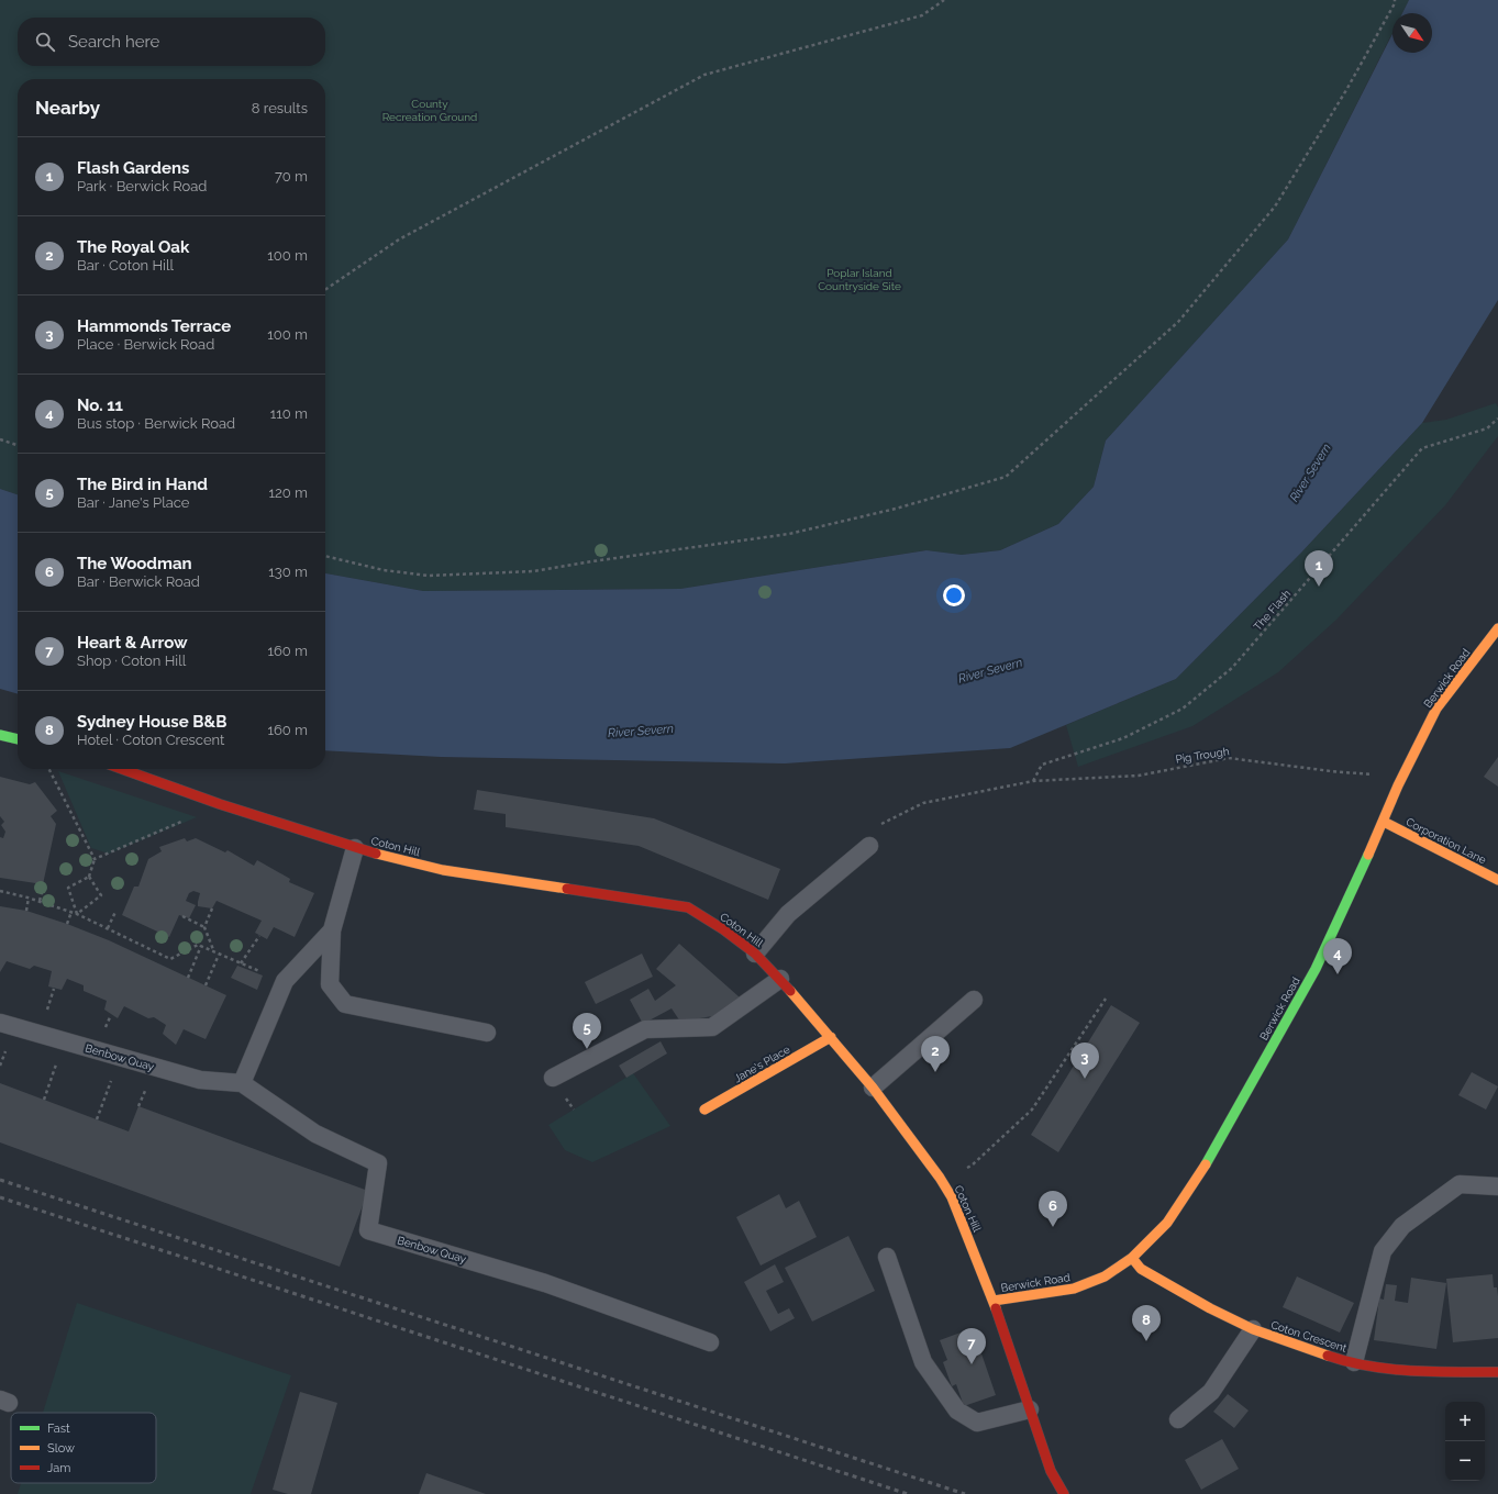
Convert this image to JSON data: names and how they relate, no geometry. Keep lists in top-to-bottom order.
{
  "streets": {
    "main road": [
      "Berwick Road",
      "Corporation Lane",
      "Coton Hill",
      "Jane's Place",
      "Coton Crescent"
    ],
    "lane": ["Benbow Quay"],
    "path": ["The Flash", "Pig Trough"]
  },
  "crossings": [
    ["The Flash", "Pig Trough"],
    ["Berwick Road", "Corporation Lane"],
    ["Berwick Road", "Coton Hill"],
    ["Berwick Road", "Coton Crescent"],
    ["Coton Hill", "Jane's Place"]
  ],
  "water": ["River Severn"],
  "parks": ["County Recreation Ground", "Poplar Island Countryside Site"],
  "legend": ["Fast", "Slow", "Jam"],
  "north": "bottom right",
  "page": {
    "search": "Search here",
    "heading": ["Nearby", "8 results"],
    "list": [
      {
        "mark": "1",
        "name": "Flash Gardens",
        "note": "Park · Berwick Road",
        "value": "70 m"
      },
      {
        "mark": "2",
        "name": "The Royal Oak",
        "note": "Bar · Coton Hill",
        "value": "100 m"
      },
      {
        "mark": "3",
        "name": "Hammonds Terrace",
        "note": "Place · Berwick Road",
        "value": "100 m"
      },
      {
        "mark": "4",
        "name": "No. 11",
        "note": "Bus stop · Berwick Road",
        "value": "110 m"
      },
      {
        "mark": "5",
        "name": "The Bird in Hand",
        "note": "Bar · Jane's Place",
        "value": "120 m"
      },
      {
        "mark": "6",
        "name": "The Woodman",
        "note": "Bar · Berwick Road",
        "value": "130 m"
      },
      {
        "mark": "7",
        "name": "Heart & Arrow",
        "note": "Shop · Coton Hill",
        "value": "160 m"
      },
      {
        "mark": "8",
        "name": "Sydney House B&B",
        "note": "Hotel · Coton Crescent",
        "value": "160 m"
      }
    ],
    "pins": [
      "1",
      "4",
      "5",
      "2",
      "3",
      "6",
      "8",
      "7"
    ],
    "map_buttons": ["+", "−"]
  }
}
